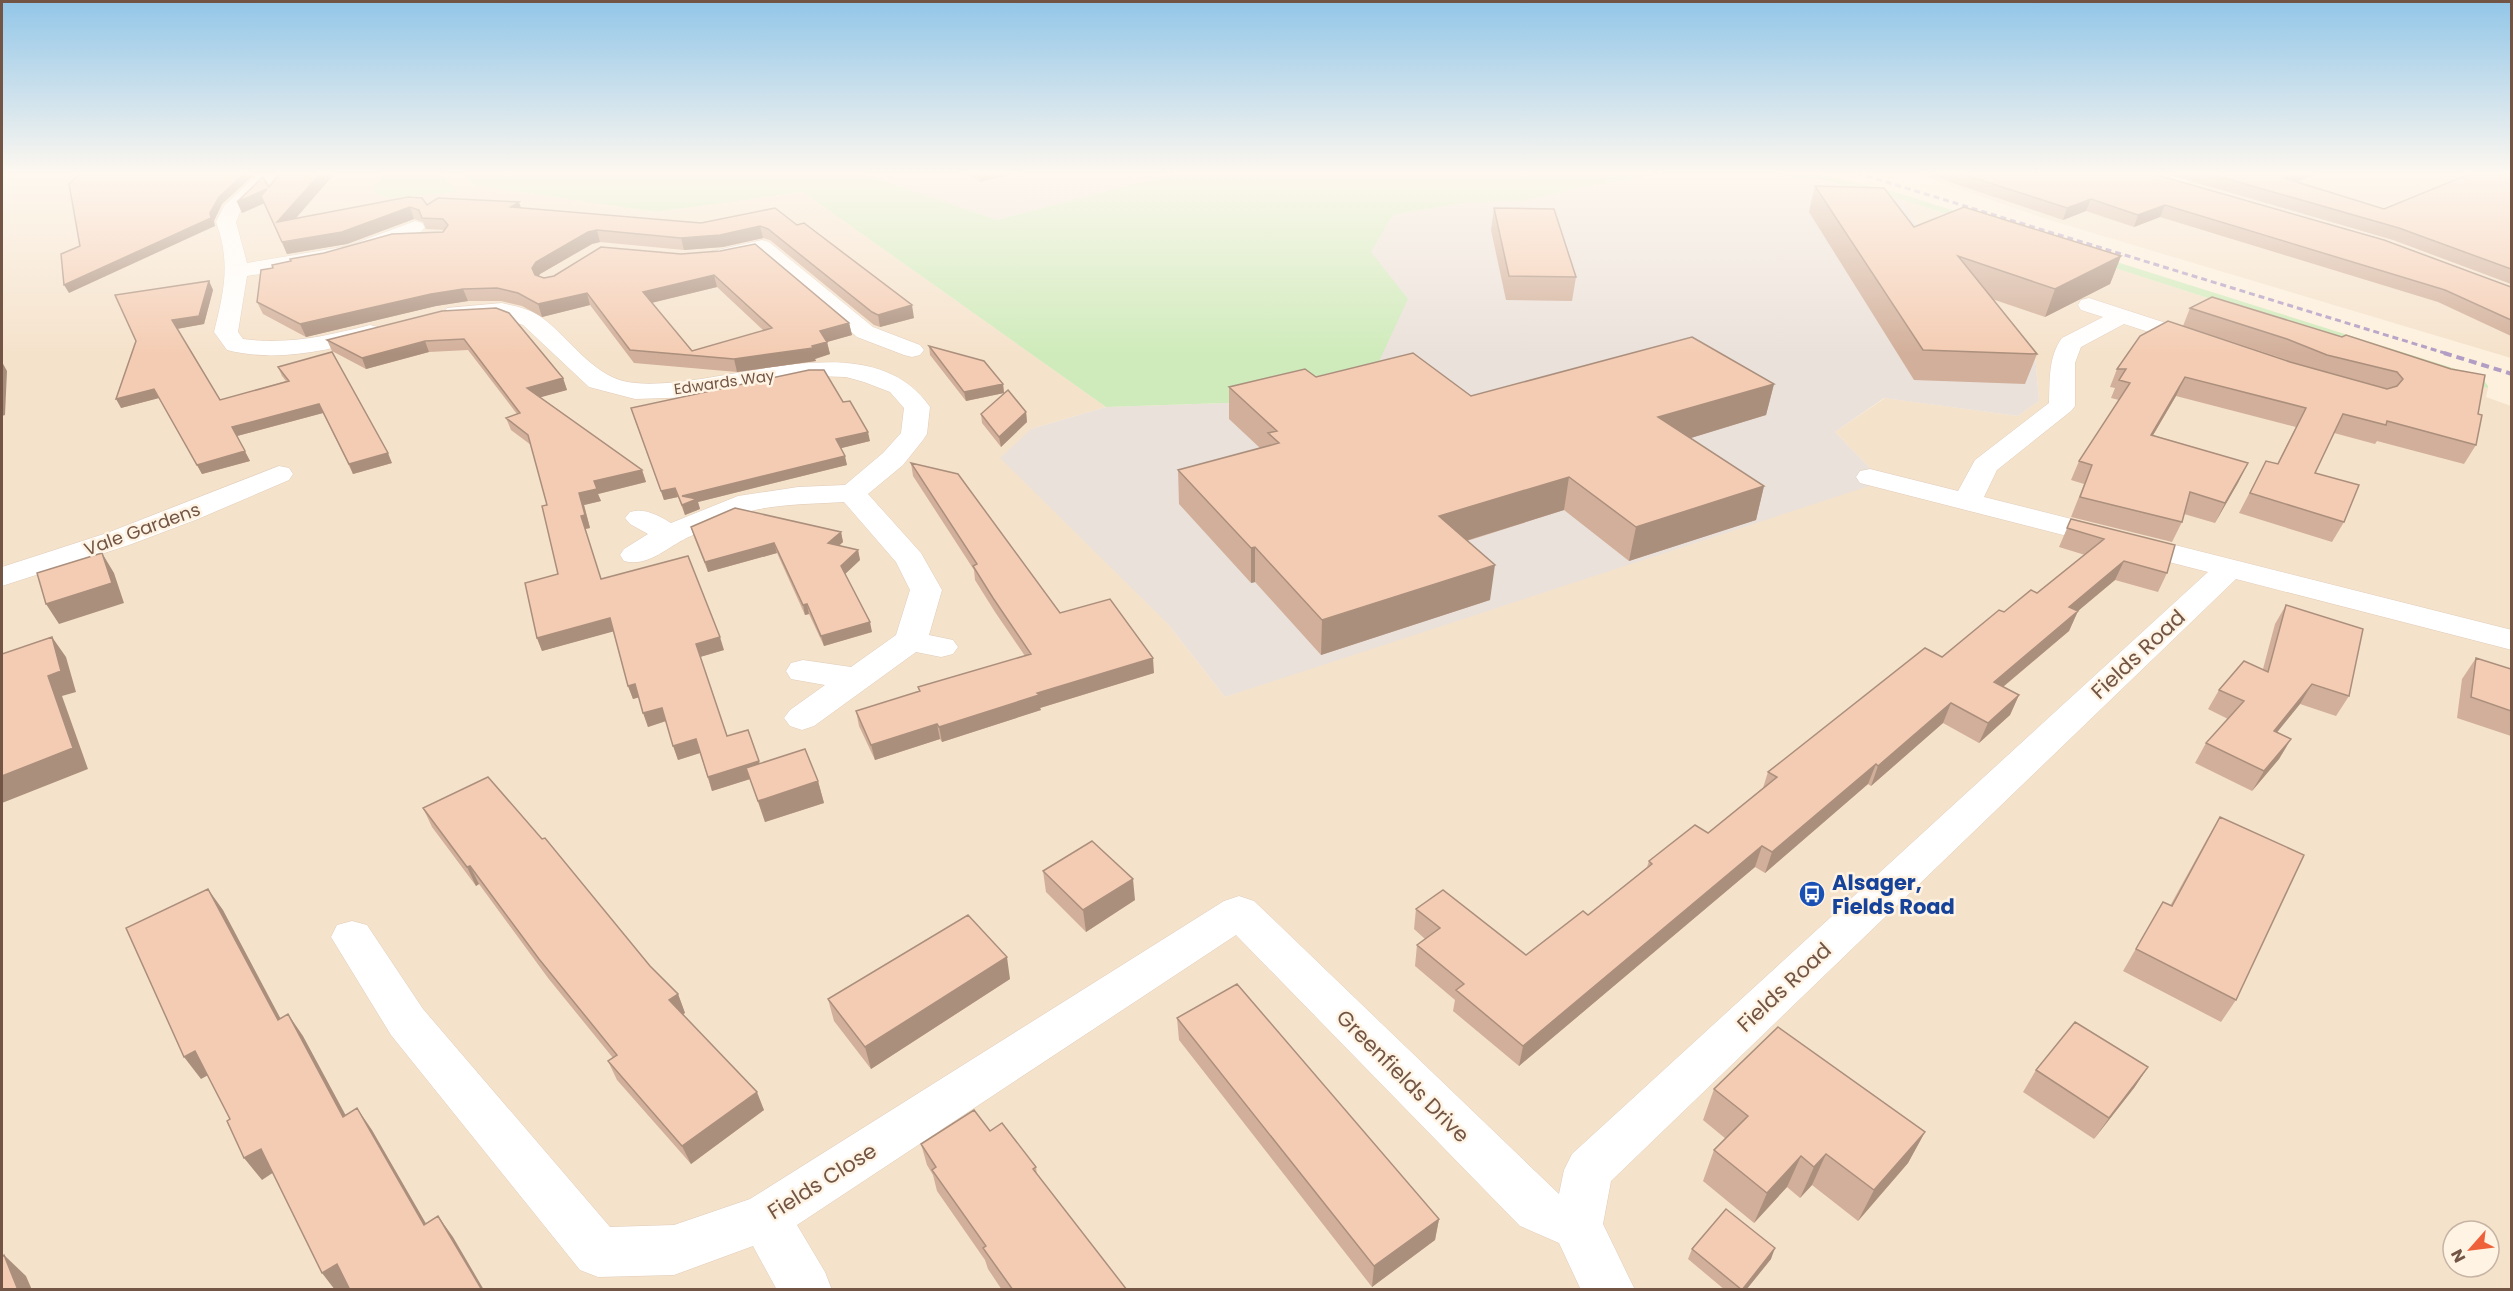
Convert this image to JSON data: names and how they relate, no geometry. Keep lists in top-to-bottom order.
{
  "streets": {
    "street": [
      "Edwards Way",
      "Vale Gardens",
      "Fields Road",
      "Greenfields Drive",
      "Fields Close"
    ]
  },
  "crossings": [
    ["Fields Road", "Greenfields Drive"],
    ["Greenfields Drive", "Fields Close"]
  ],
  "places": {
    "bus stop": ["Alsager, Fields Road"]
  },
  "north": "bottom left"
}
